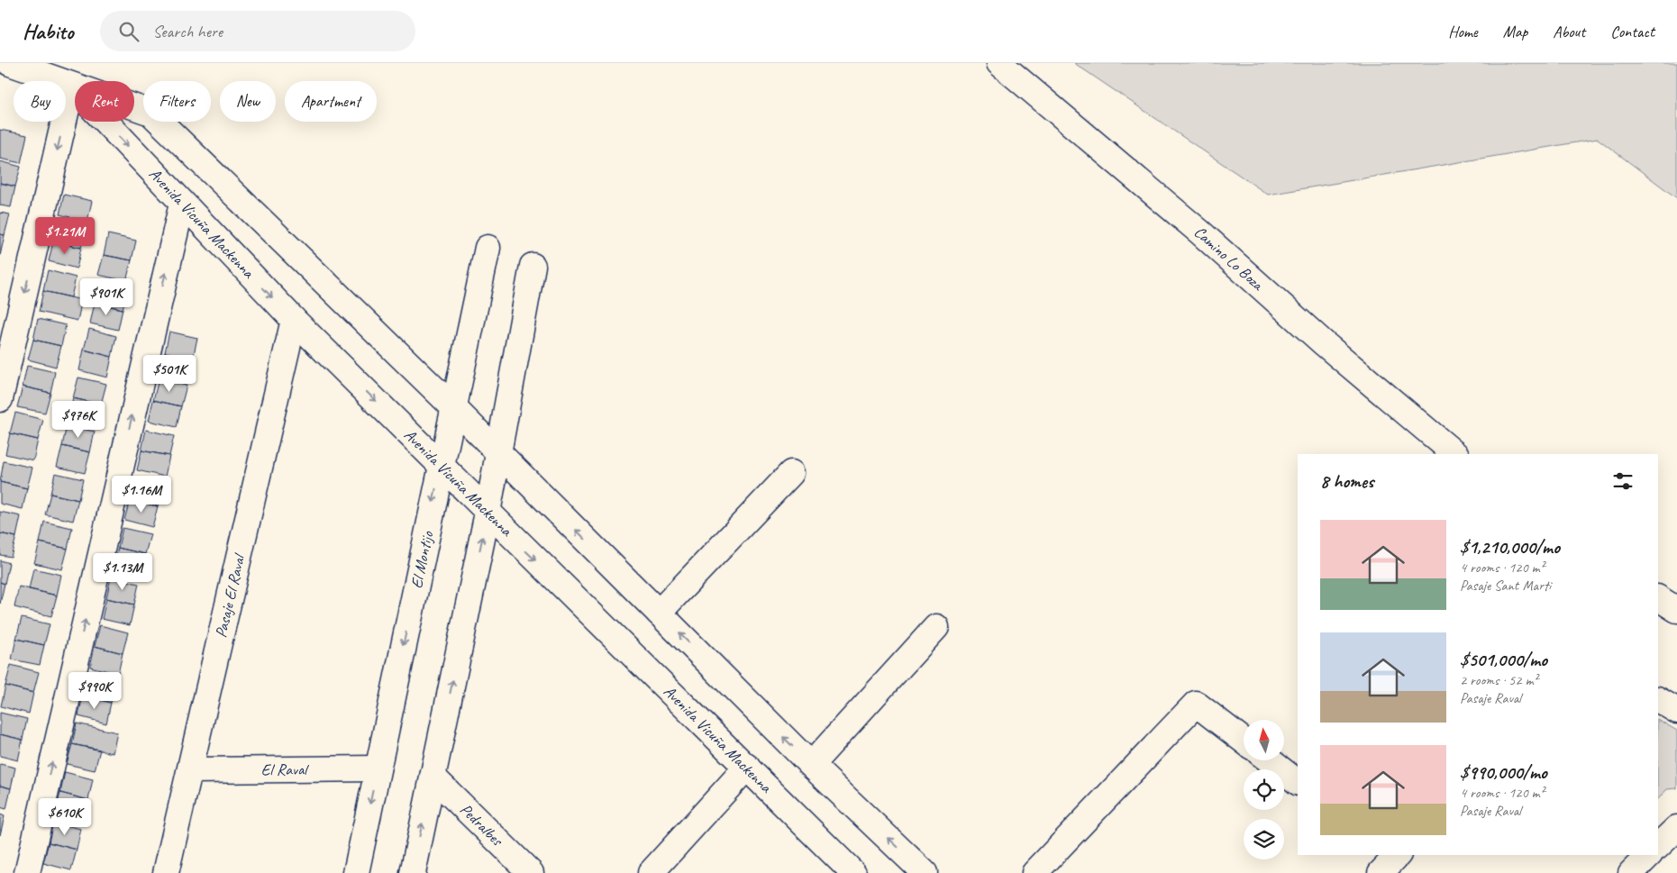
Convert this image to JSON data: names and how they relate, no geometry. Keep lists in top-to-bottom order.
{
  "streets": {
    "street": [
      "Avenida Vicuña Mackenna",
      "Camino Lo Boza",
      "El Montijo",
      "Pasaje El Raval",
      "El Raval",
      "Pedralbes"
    ]
  },
  "crossings": [
    ["Avenida Vicuña Mackenna", "El Montijo"],
    ["Avenida Vicuña Mackenna", "Pasaje El Raval"],
    ["El Montijo", "El Raval"],
    ["Pasaje El Raval", "El Raval"]
  ],
  "north": "top",
  "page": {
    "header": "Habito",
    "search": "Search here",
    "nav": [
      "Home",
      "Map",
      "About",
      "Contact"
    ],
    "chip": [
      "Buy",
      "Rent",
      "Filters",
      "New",
      "Apartment"
    ],
    "price": [
      "$1.21M",
      "$901K",
      "$501K",
      "$976K",
      "$1.16M",
      "$1.13M",
      "$990K",
      "$610K"
    ],
    "heading": "8 homes",
    "list": [
      {
        "name": "$1,210,000/mo",
        "note": "4 rooms · 120 m² · Pasaje Sant Marti"
      },
      {
        "name": "$501,000/mo",
        "note": "2 rooms · 52 m² · Pasaje Raval"
      },
      {
        "name": "$990,000/mo",
        "note": "4 rooms · 120 m² · Pasaje Raval"
      }
    ]
  }
}
